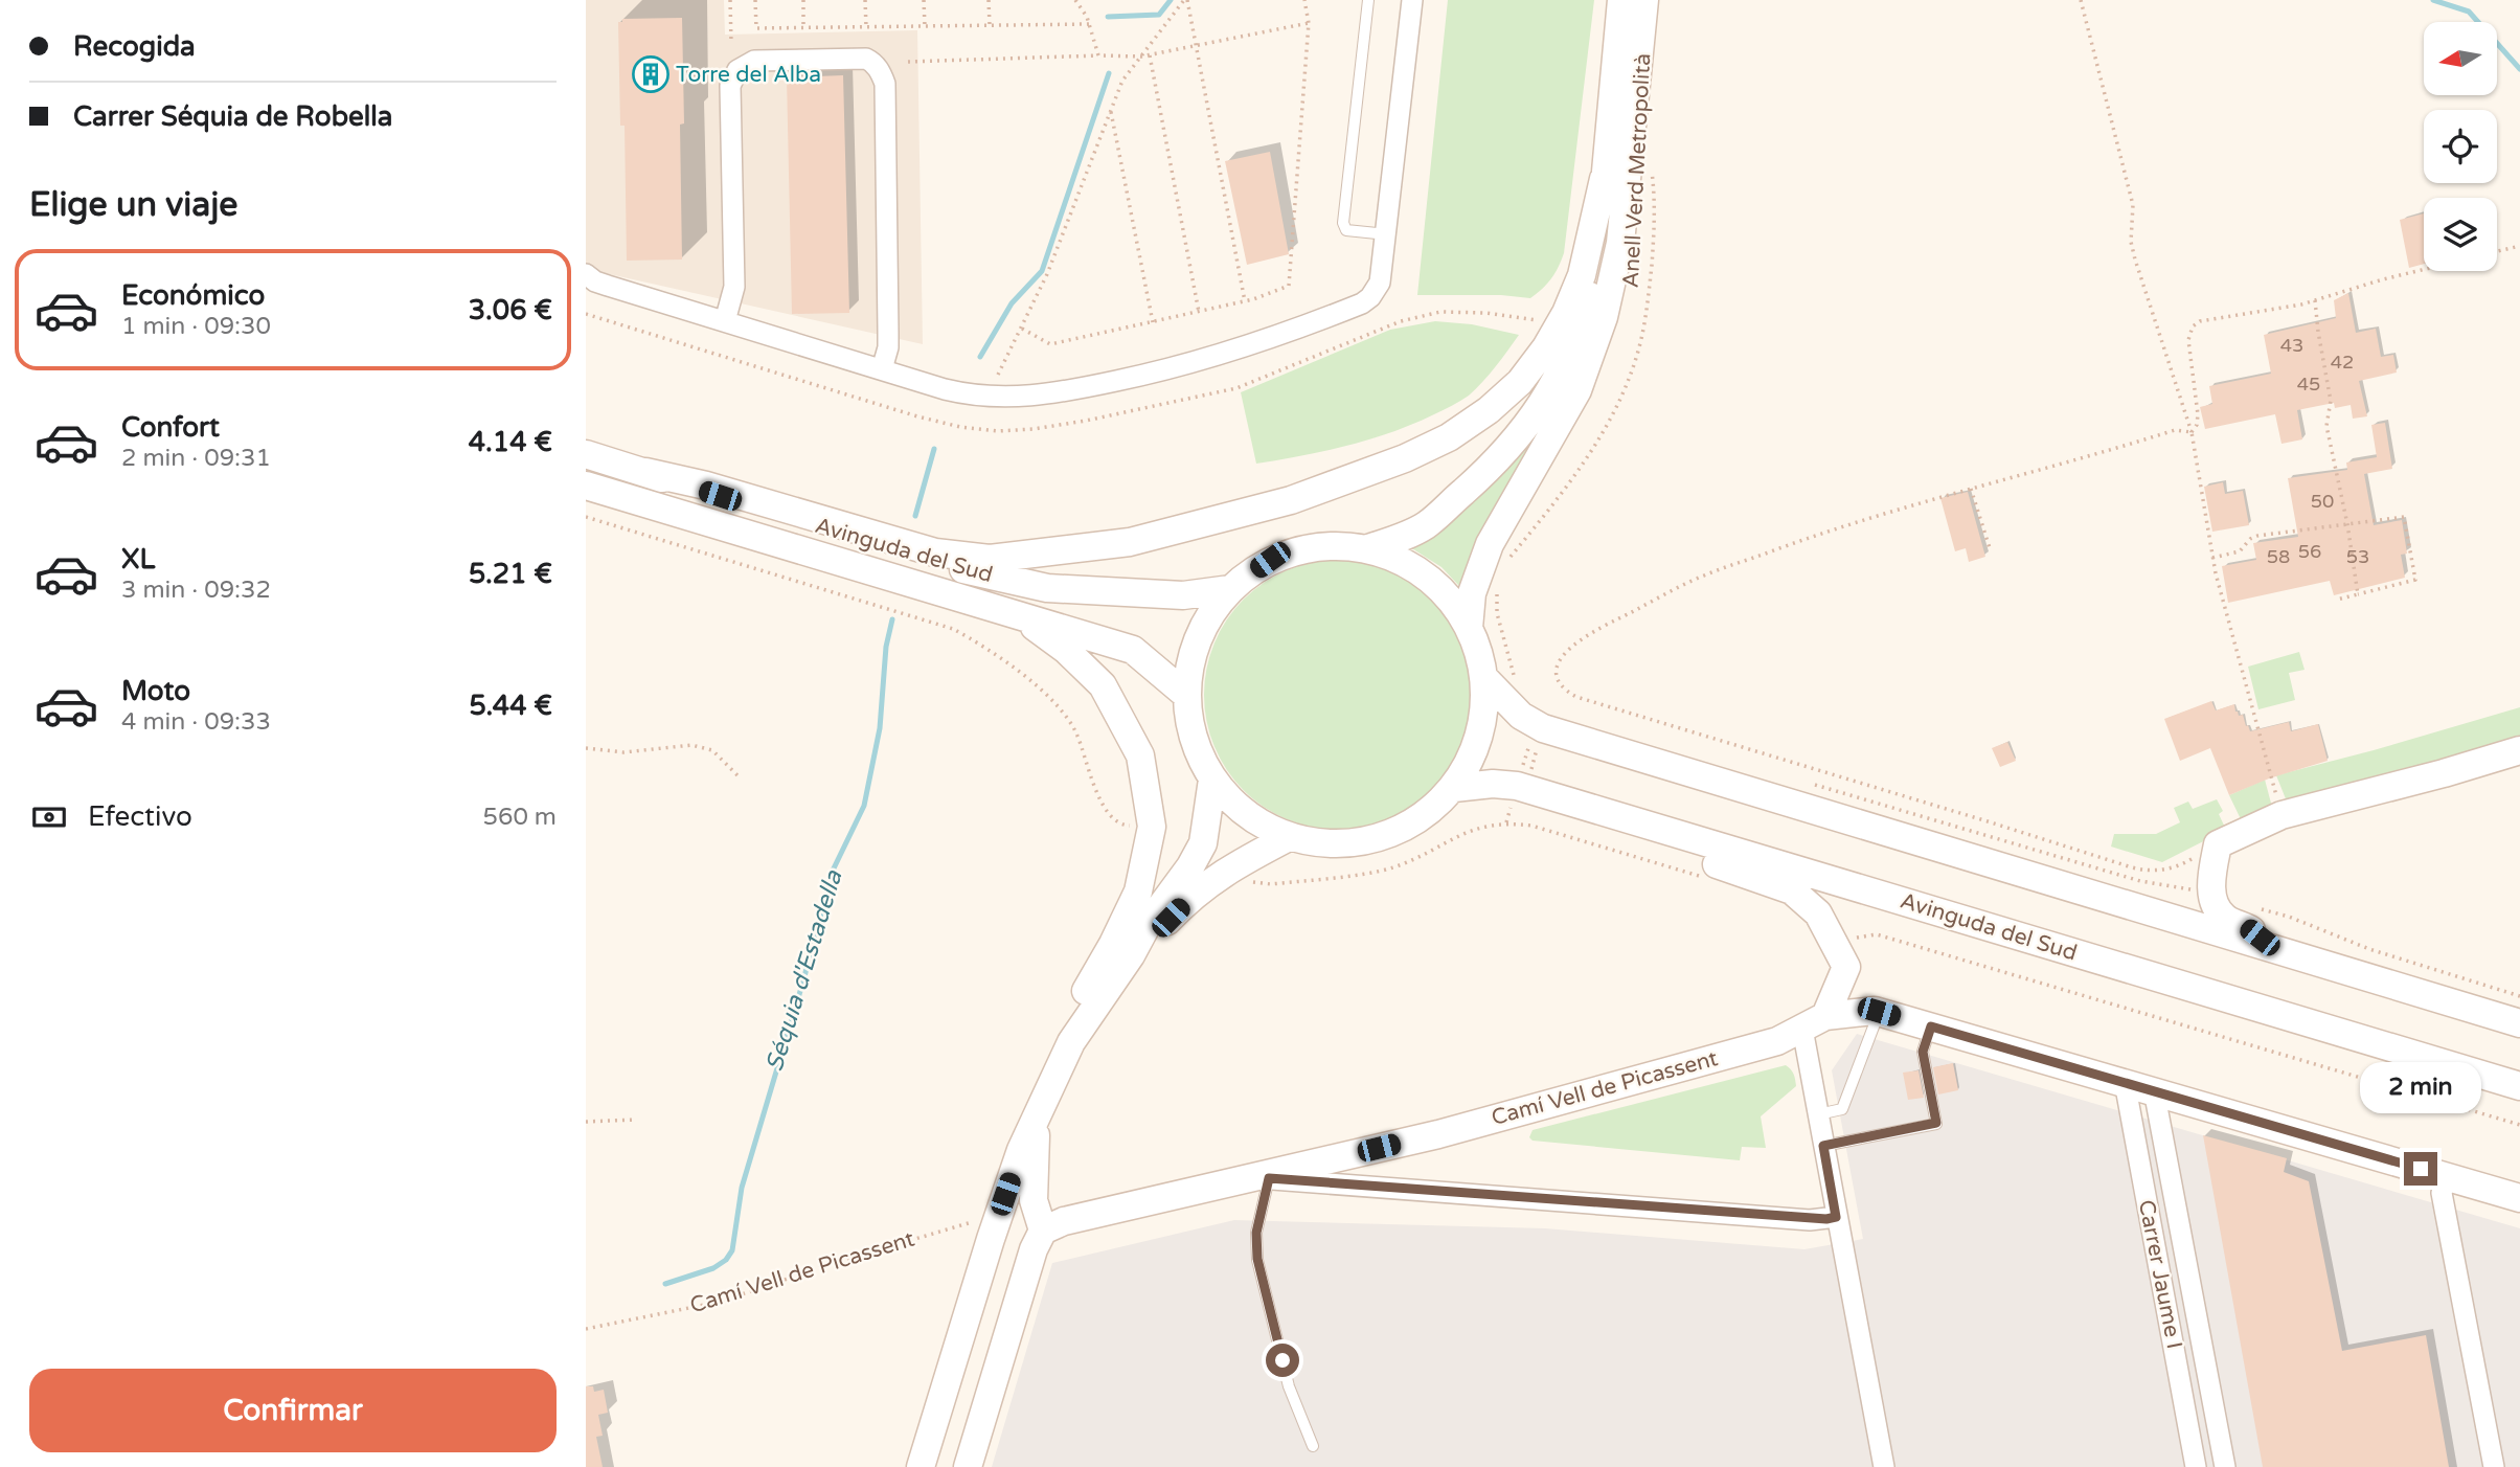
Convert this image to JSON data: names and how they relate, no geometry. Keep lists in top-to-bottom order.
{
  "streets": {
    "main road": ["Avinguda del Sud", "Camí Vell de Picassent"],
    "street": ["Carrer Jaume I"],
    "path": ["Anell Verd Metropolità"]
  },
  "water": ["Séquia d'Estadella"],
  "places": {
    "building": ["Torre del Alba"]
  },
  "house_numbers": [
    "43",
    "42",
    "45",
    "50",
    "56",
    "58",
    "53"
  ],
  "north": "left",
  "page": {
    "banner": ["Recogida", "Carrer Séquia de Robella"],
    "heading": "Elige un viaje",
    "list": [
      {
        "name": "Económico",
        "note": "1 min · 09:30",
        "value": "3.06 €"
      },
      {
        "name": "Confort",
        "note": "2 min · 09:31",
        "value": "4.14 €"
      },
      {
        "name": "XL",
        "note": "3 min · 09:32",
        "value": "5.21 €"
      },
      {
        "name": "Moto",
        "note": "4 min · 09:33",
        "value": "5.44 €"
      }
    ],
    "pay": ["Efectivo", "560 m"],
    "bubble": "2 min",
    "buttons": "Confirmar"
  }
}
